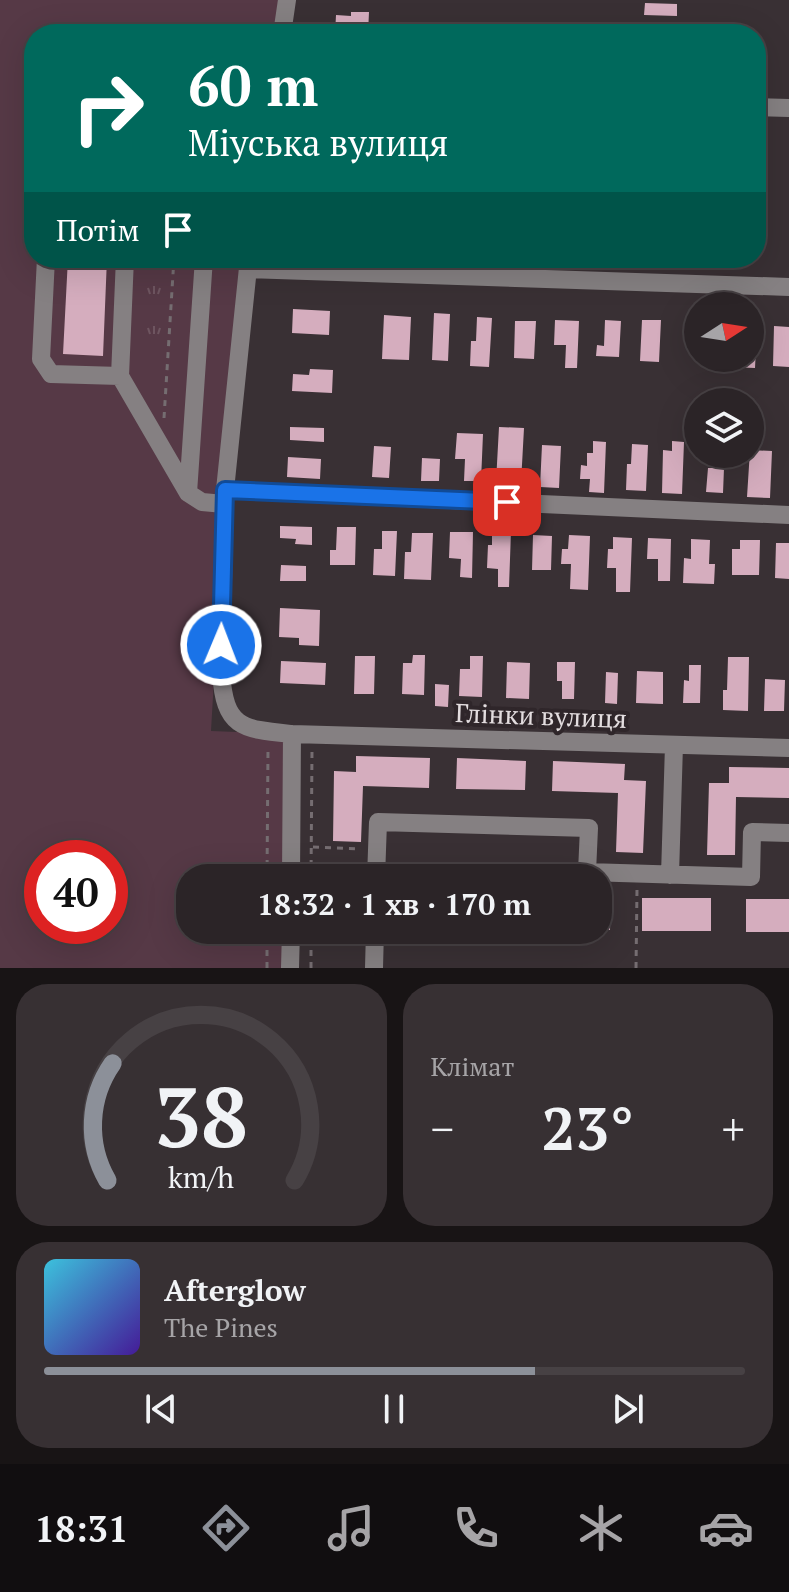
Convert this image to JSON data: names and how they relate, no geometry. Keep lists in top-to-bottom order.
{
  "streets": {
    "street": ["Глінки вулиця"]
  },
  "north": "right",
  "page": {
    "turn": ["60 m", "Міуська вулиця"],
    "then": "Потім",
    "limit": "40",
    "trip": "18:32 · 1 хв · 170 m",
    "tile": "Клімат",
    "heat": ["−", "23°", "+"],
    "song": ["Afterglow", "The Pines"],
    "tabs": "18:31",
    "gauge": ["38", "km/h"]
  }
}
